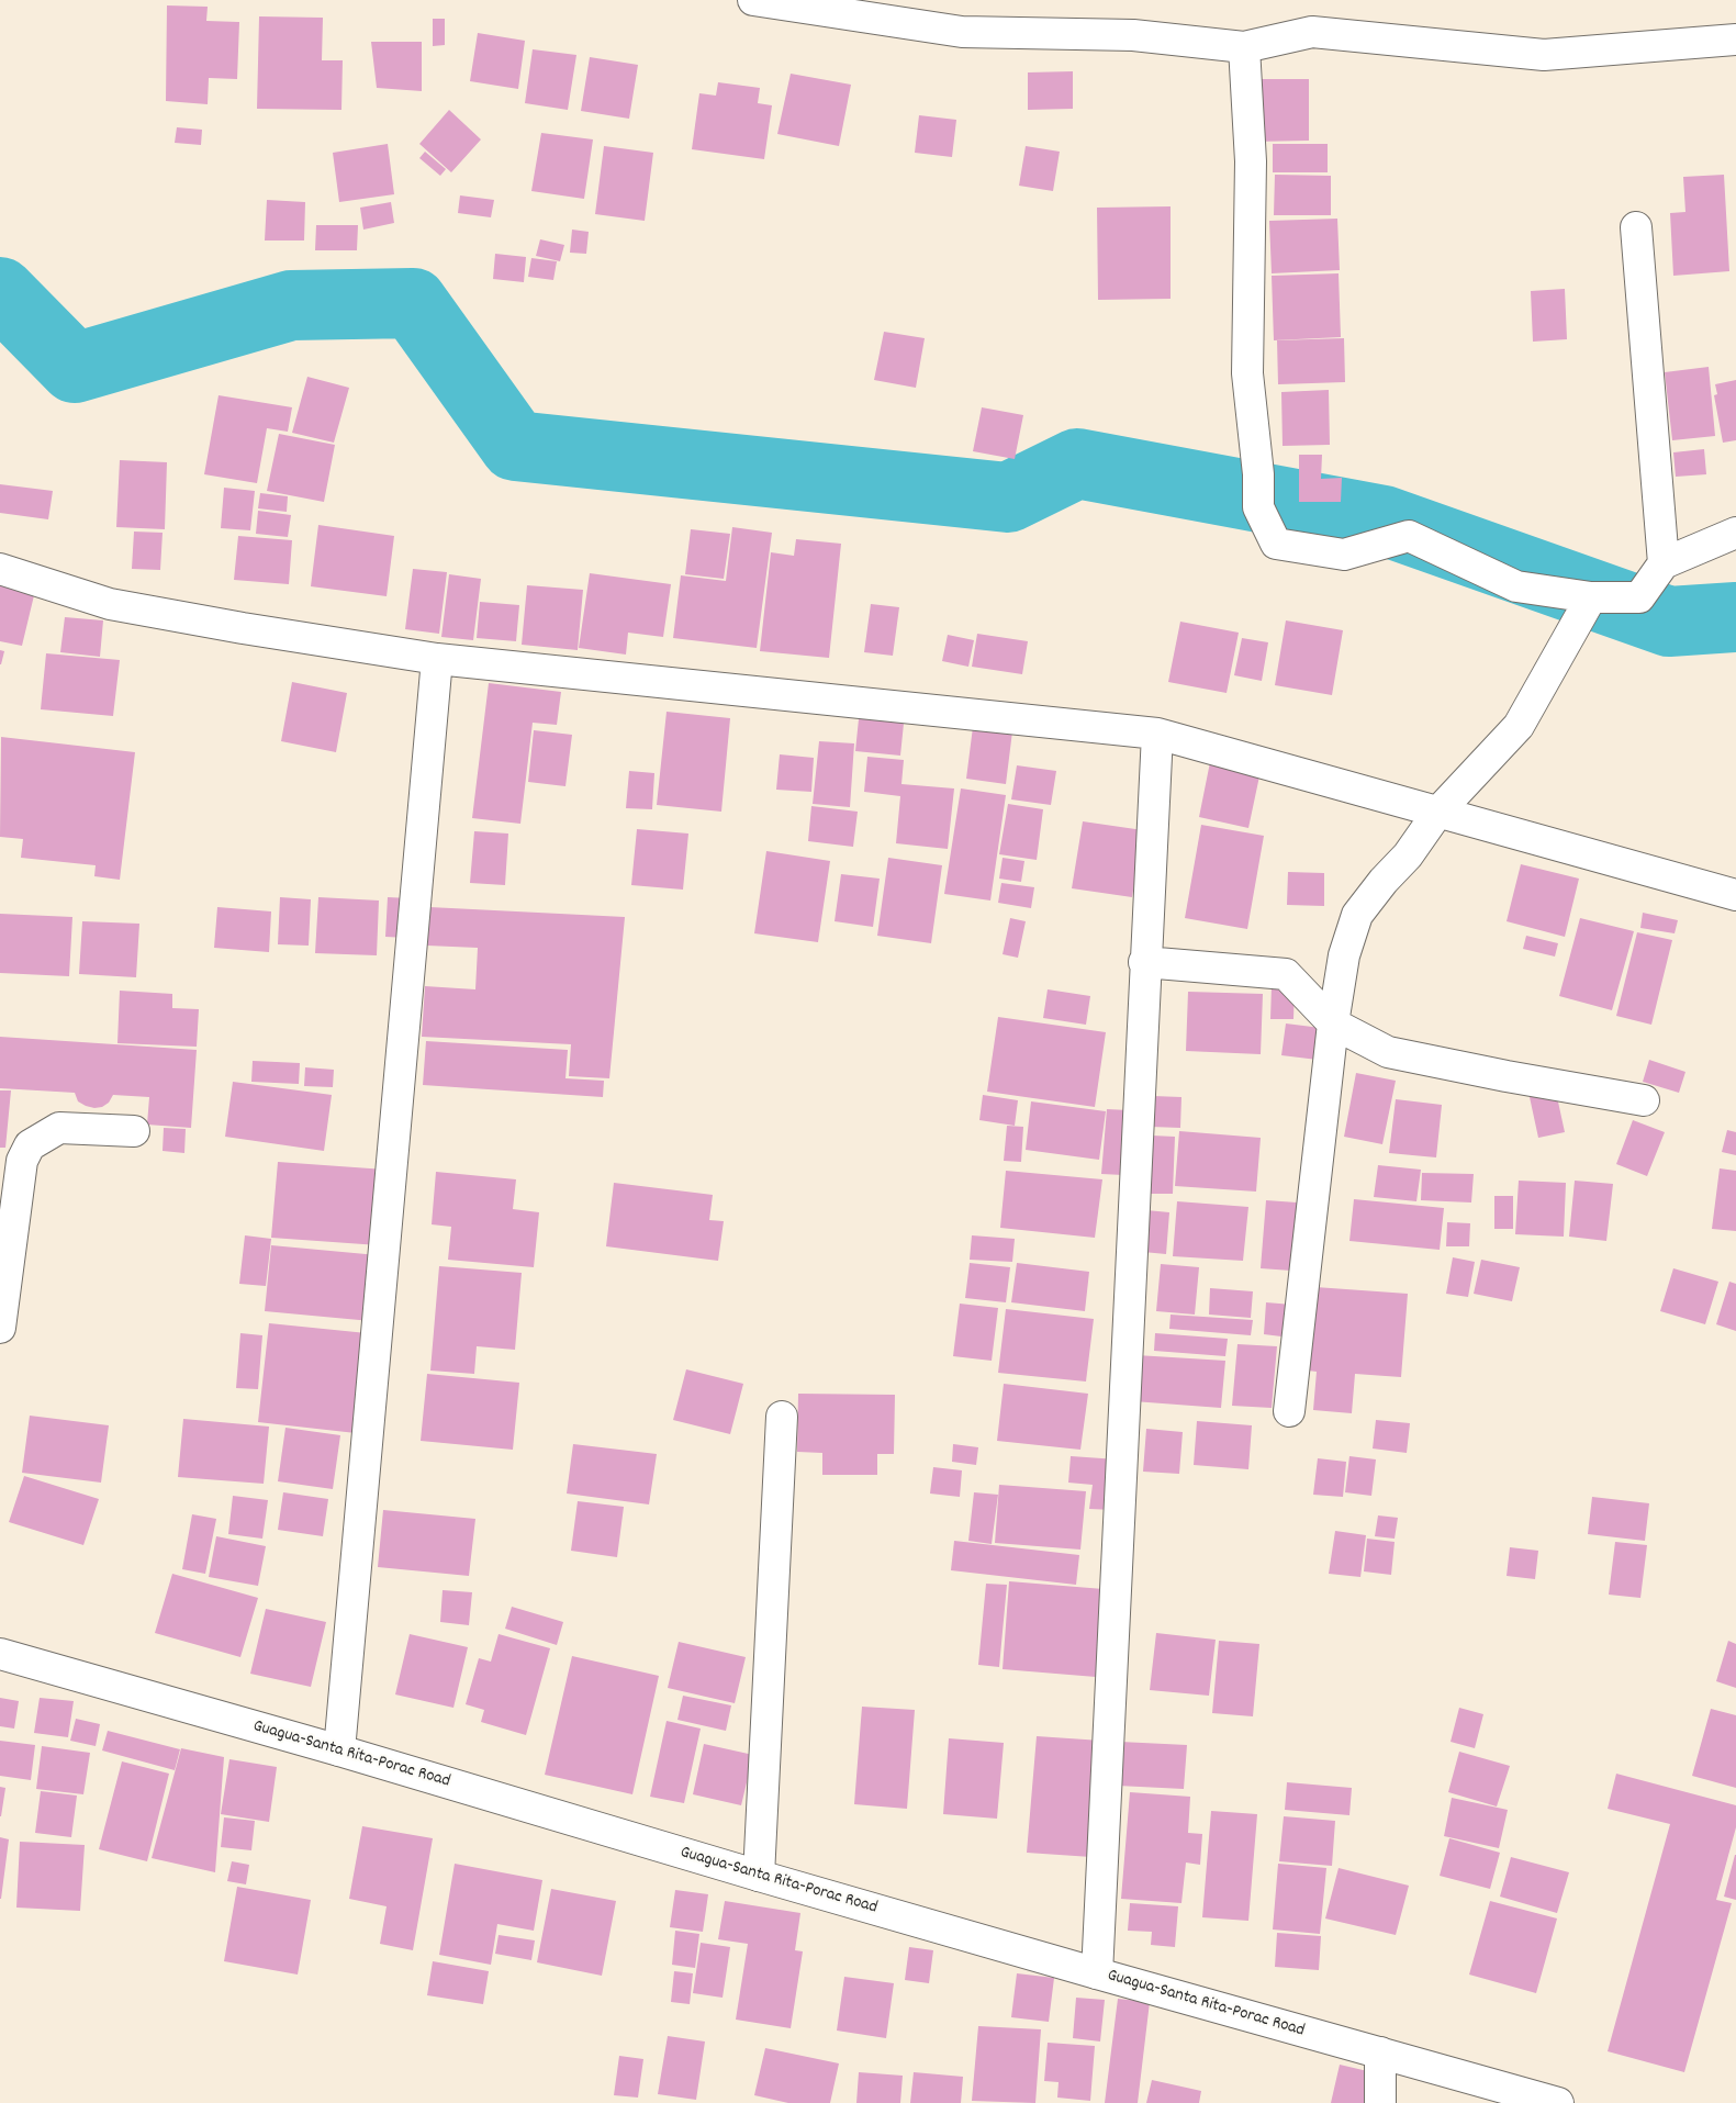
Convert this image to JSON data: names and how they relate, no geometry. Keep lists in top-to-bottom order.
{
  "streets": {
    "street": ["Guagua-Santa Rita-Porac Road"]
  }
}
